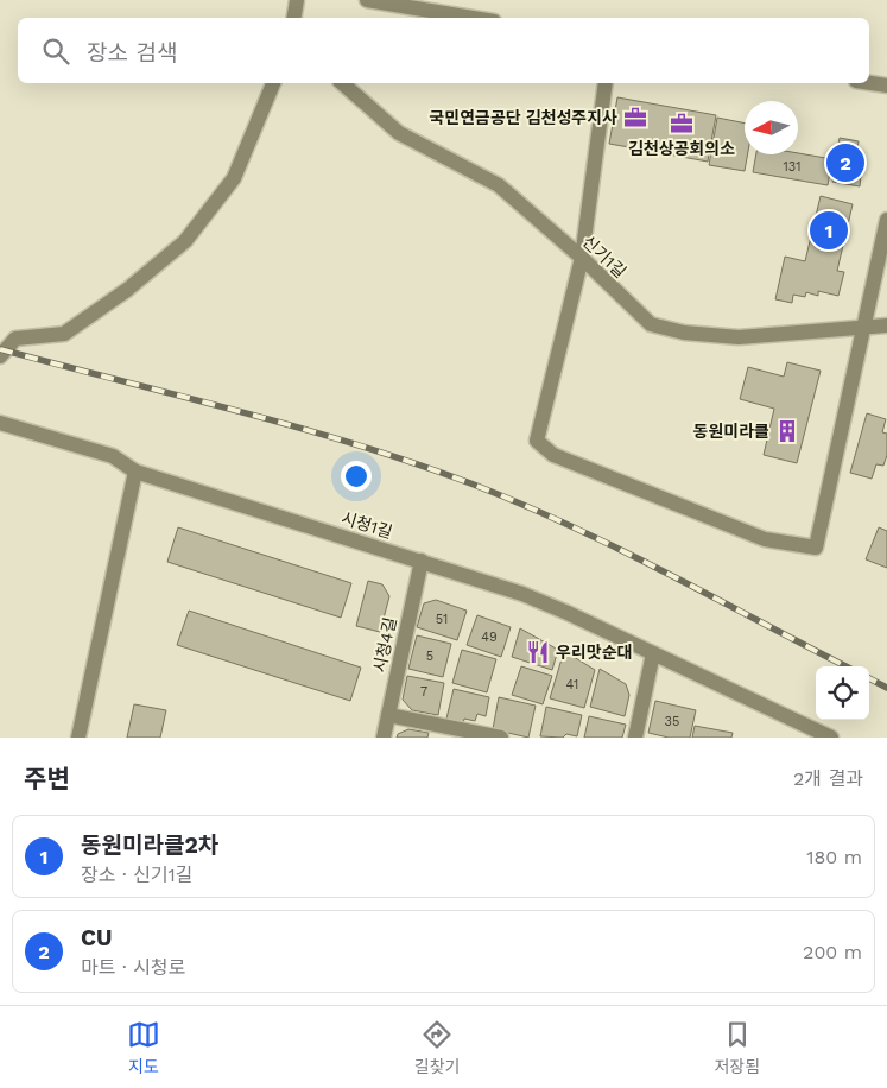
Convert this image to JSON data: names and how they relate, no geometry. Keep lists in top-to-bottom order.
{
  "streets": {
    "street": ["신기1길", "시청1길", "시청4길"]
  },
  "crossings": [
    ["시청1길", "시청4길"]
  ],
  "places": {
    "office": ["국민연금공단 김천성주지사", "김천상공회의소"],
    "building": ["동원미라클"],
    "restaurant": ["우리맛순대"]
  },
  "house_numbers": [
    "131",
    "51",
    "49",
    "5",
    "41",
    "7",
    "35"
  ],
  "north": "left",
  "page": {
    "search": "장소 검색",
    "pins": ["2", "1"],
    "heading": ["주변", "2개 결과"],
    "list": [
      {
        "mark": "1",
        "name": "동원미라클2차",
        "note": "장소 · 신기1길",
        "value": "180 m"
      },
      {
        "mark": "2",
        "name": "CU",
        "note": "마트 · 시청로",
        "value": "200 m"
      }
    ],
    "nav": ["지도", "길찾기", "저장됨"]
  }
}
